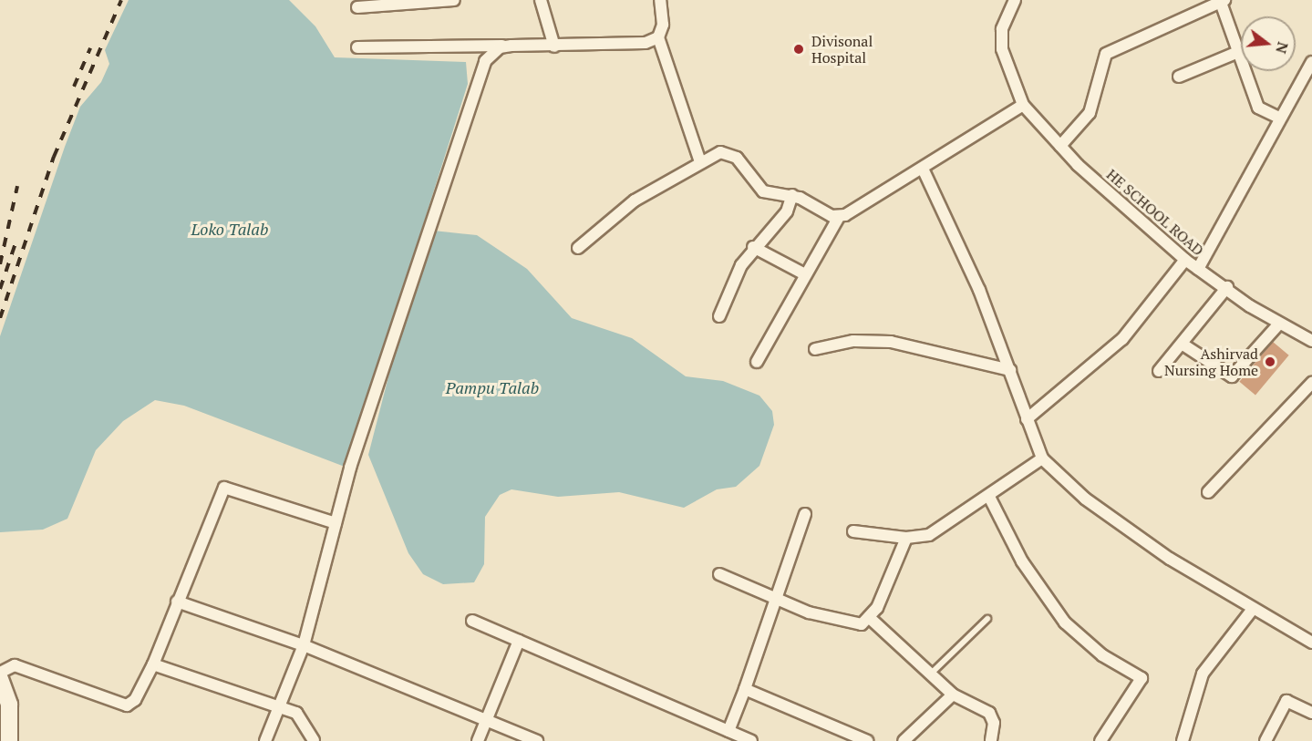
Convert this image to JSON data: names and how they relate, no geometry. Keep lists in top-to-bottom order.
{
  "streets": {
    "street": ["HE SCHOOL ROAD"]
  },
  "water": ["Loko Talab", "Pampu Talab"],
  "places": ["Divisonal Hospital", "Ashirvad Nursing Home"],
  "north": "right"
}
